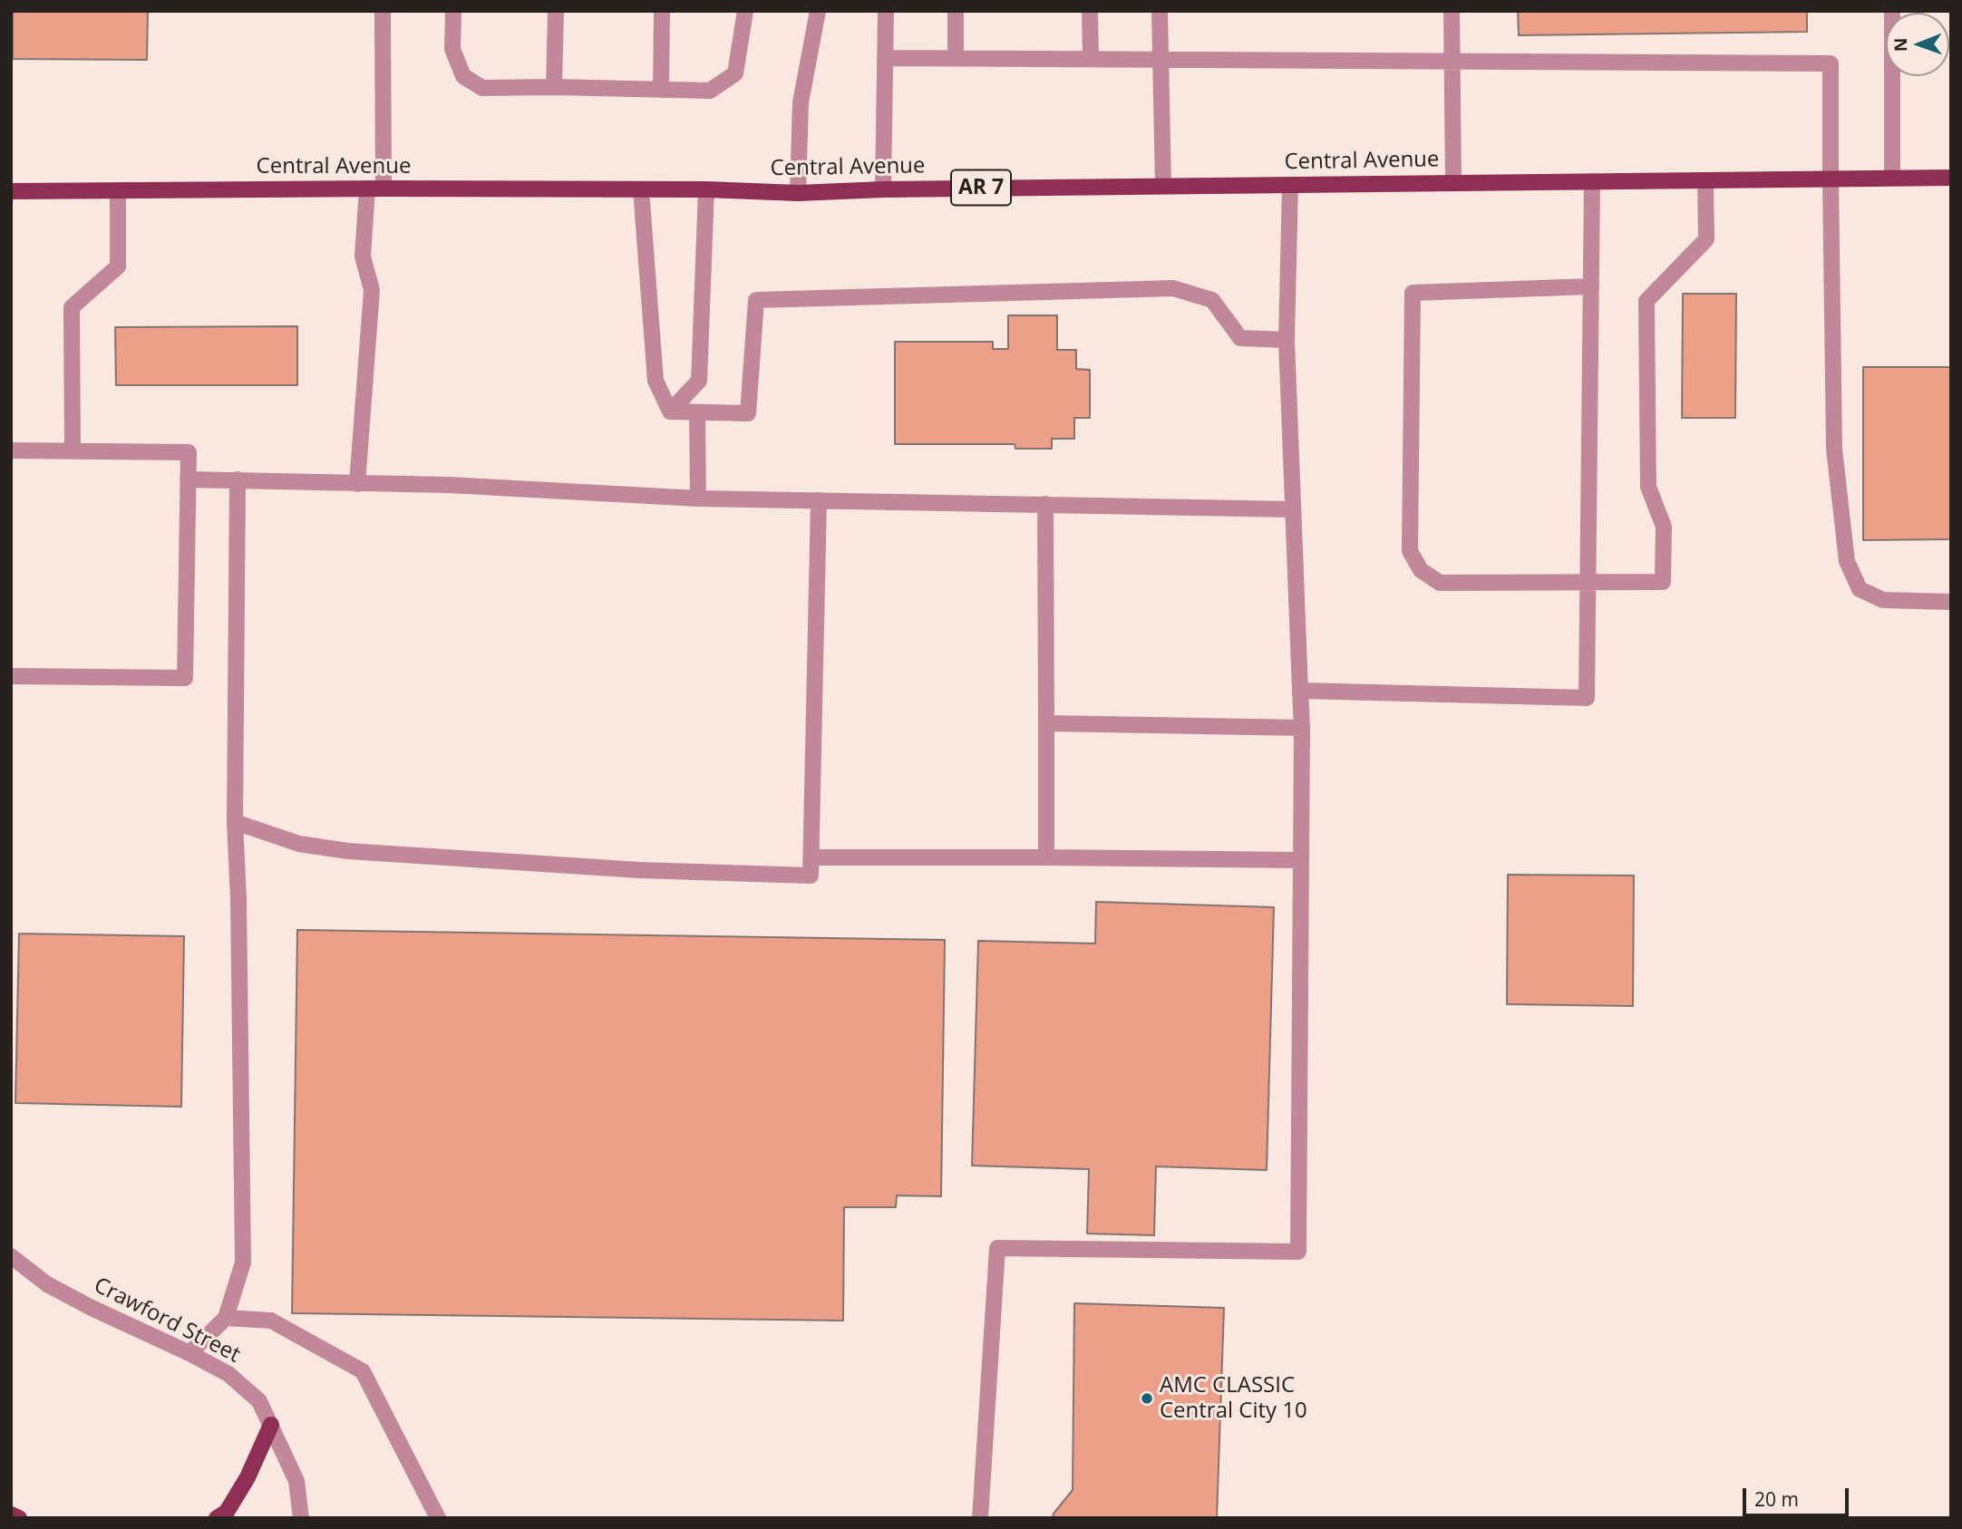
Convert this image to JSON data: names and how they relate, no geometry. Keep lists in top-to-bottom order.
{
  "streets": {
    "main road": ["Central Avenue", "AR 7"],
    "street": ["Crawford Street"]
  },
  "places": ["AMC CLASSIC Central City 10"],
  "scale_bar": "20 m",
  "north": "left"
}
